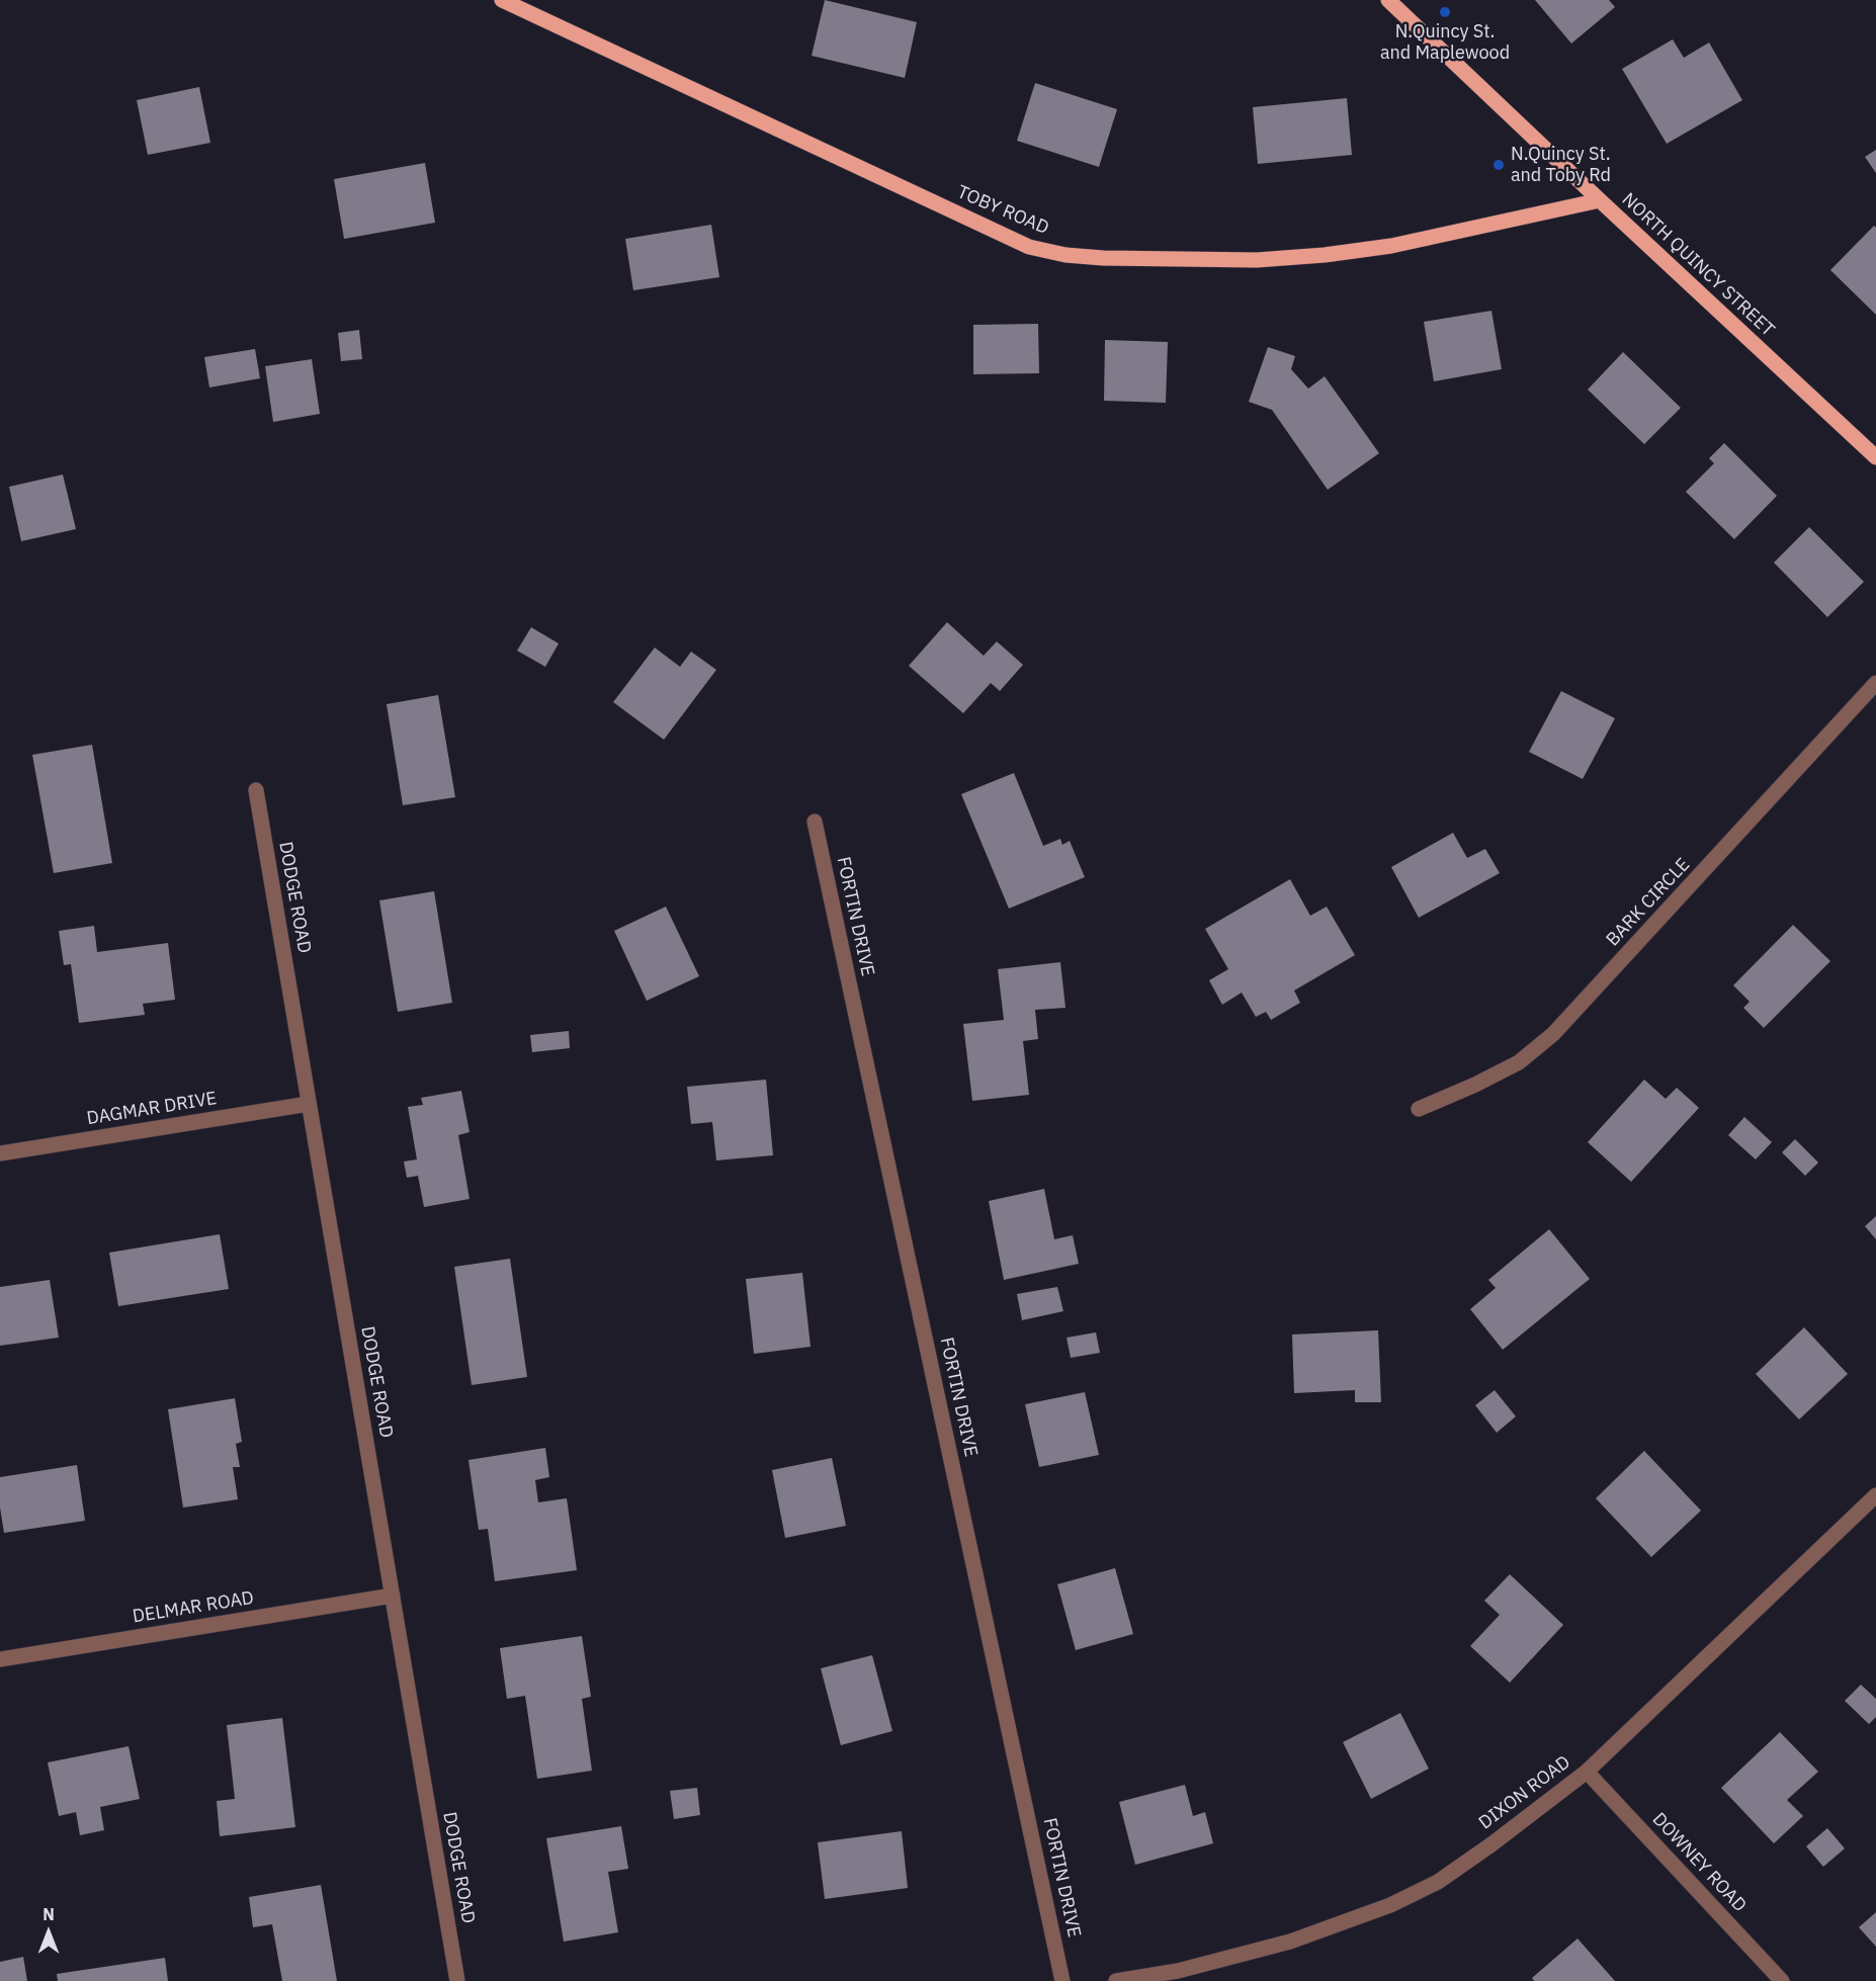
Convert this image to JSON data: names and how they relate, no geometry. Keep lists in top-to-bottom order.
{
  "streets": {
    "main road": ["TOBY ROAD", "NORTH QUINCY STREET"],
    "street": [
      "DODGE ROAD",
      "BARK CIRCLE",
      "FORTIN DRIVE",
      "DAGMAR DRIVE",
      "DELMAR ROAD",
      "DIXON ROAD",
      "DOWNEY ROAD"
    ]
  },
  "crossings": [
    ["TOBY ROAD", "NORTH QUINCY STREET"],
    ["DODGE ROAD", "DAGMAR DRIVE"],
    ["DODGE ROAD", "DELMAR ROAD"],
    ["DIXON ROAD", "DOWNEY ROAD"]
  ],
  "places": ["N.Quincy St. and Maplewood", "N.Quincy St. and Toby Rd"],
  "north": "top"
}
